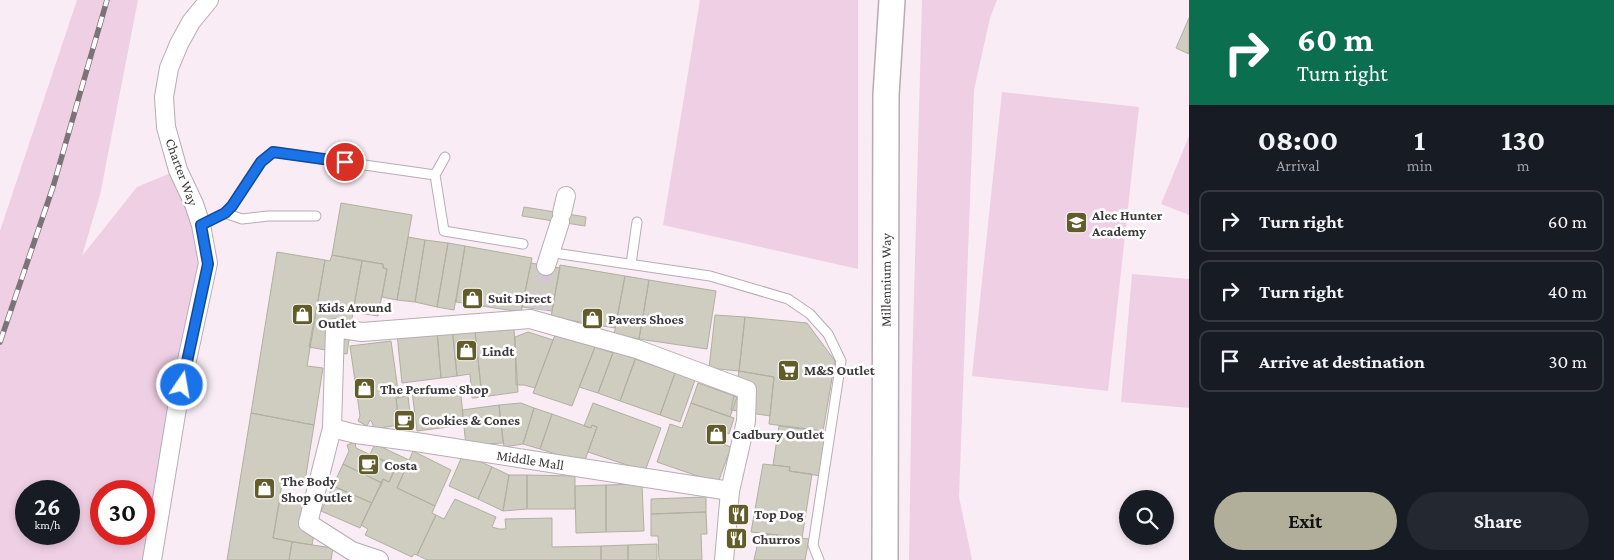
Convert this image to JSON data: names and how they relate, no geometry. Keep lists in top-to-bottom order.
{
  "streets": {
    "main road": ["Millennium Way"],
    "street": ["Charter Way", "Middle Mall"]
  },
  "places": {
    "school or university": ["Alec Hunter Academy"],
    "shop": [
      "Suit Direct",
      "Kids Around Outlet",
      "Pavers Shoes",
      "Lindt",
      "The Perfume Shop",
      "Cadbury Outlet",
      "The Body Shop Outlet"
    ],
    "supermarket": ["M&S Outlet"],
    "cafe": ["Cookies & Cones", "Costa"],
    "restaurant": ["Top Dog", "Churros"]
  },
  "page": {
    "turn": ["60 m", "Turn right"],
    "eta": [
      "08:00",
      "Arrival",
      "1",
      "min",
      "130",
      "m"
    ],
    "list": [
      {
        "name": "Turn right",
        "value": "60 m"
      },
      {
        "name": "Turn right",
        "value": "40 m"
      },
      {
        "name": "Arrive at destination",
        "value": "30 m"
      }
    ],
    "speed": "26 km/h",
    "limit": "30",
    "buttons": ["Exit", "Share"]
  }
}
